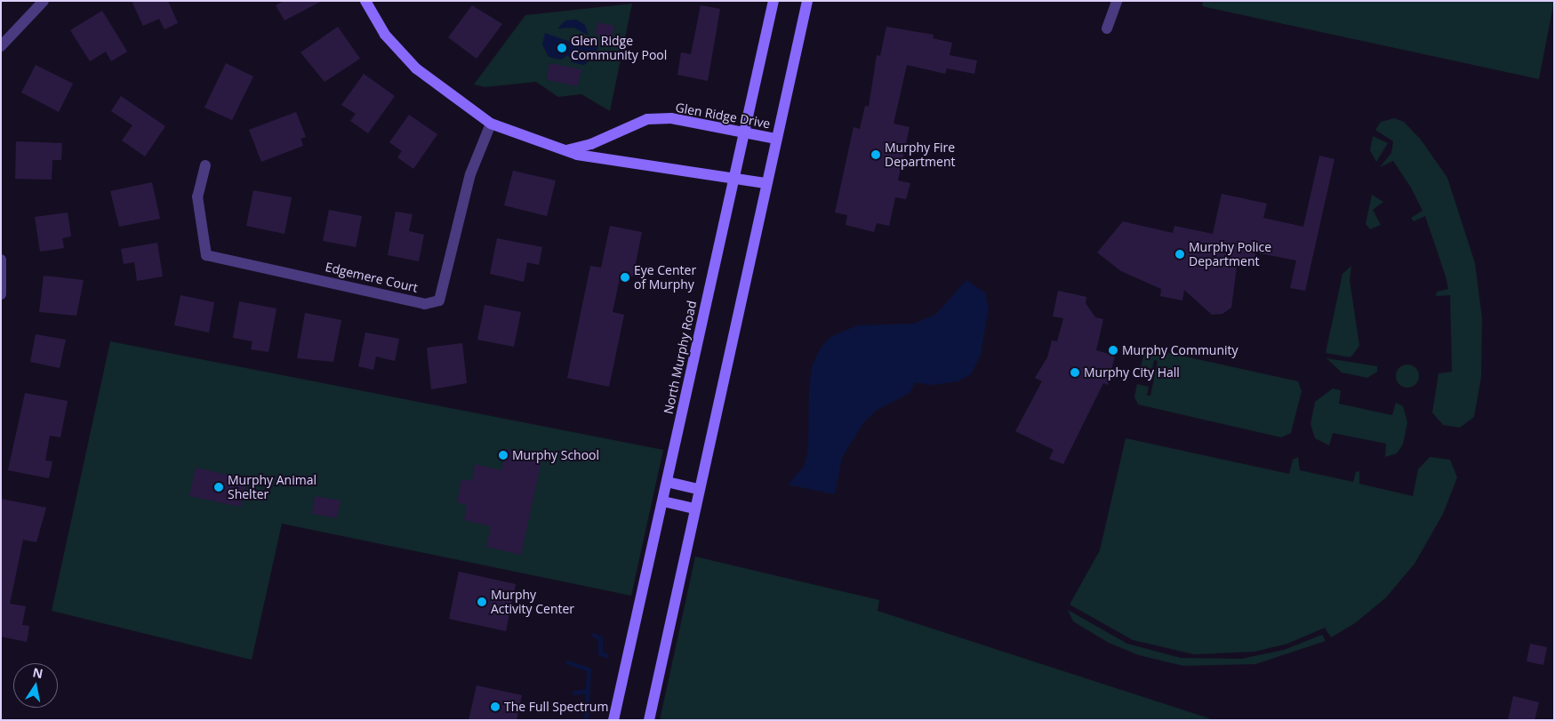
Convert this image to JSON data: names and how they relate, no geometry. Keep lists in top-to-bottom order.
{
  "streets": {
    "main road": ["Glen Ridge Drive", "North Murphy Road"],
    "street": ["Edgemere Court"]
  },
  "crossings": [
    ["Glen Ridge Drive", "North Murphy Road"]
  ],
  "places": [
    "Glen Ridge Community Pool",
    "Murphy Fire Department",
    "Murphy Police Department",
    "Eye Center of Murphy",
    "Murphy Community",
    "Murphy City Hall",
    "Murphy School",
    "Murphy Animal Shelter",
    "Murphy Activity Center",
    "The Full Spectrum"
  ],
  "north": "top"
}
